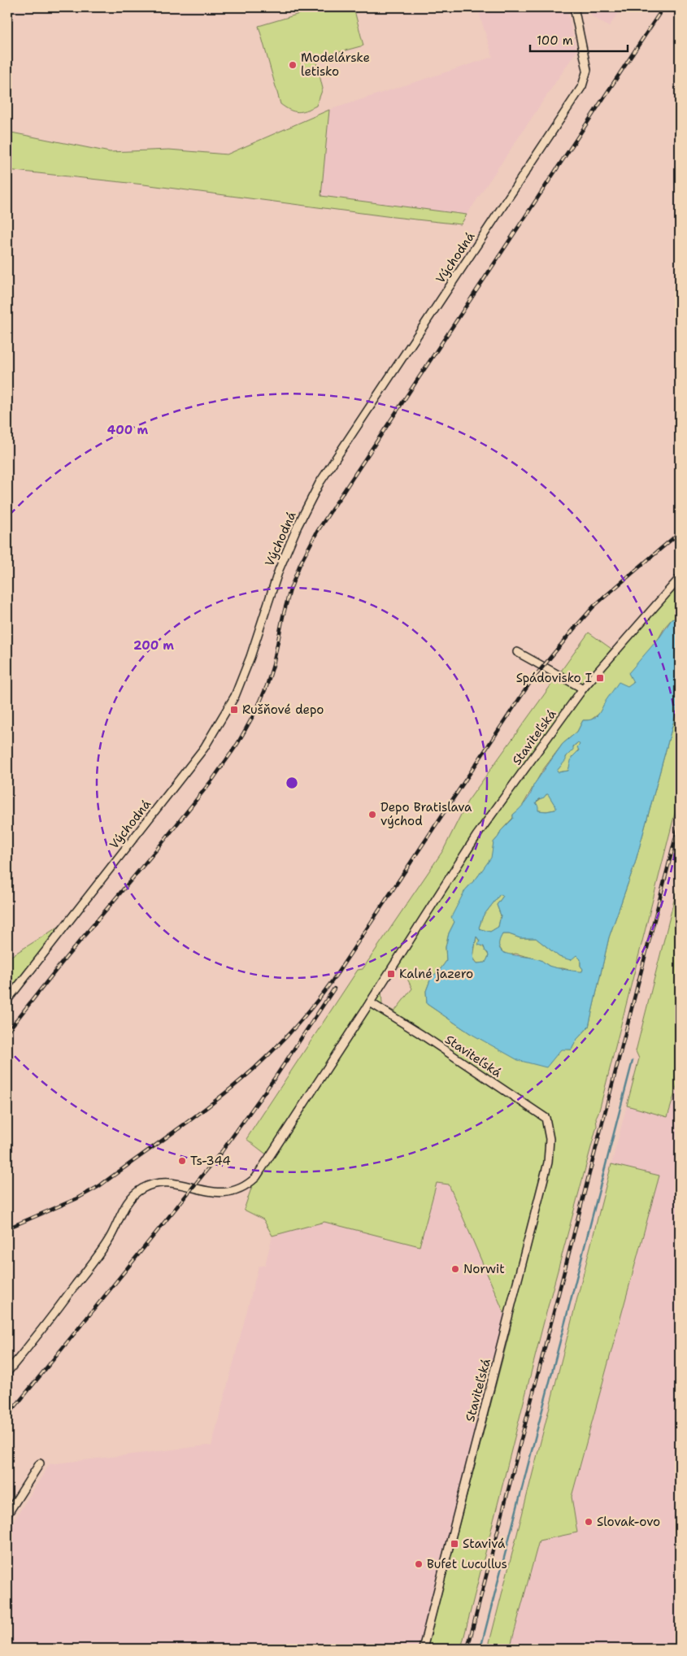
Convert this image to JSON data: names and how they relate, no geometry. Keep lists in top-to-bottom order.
{
  "streets": {
    "street": ["Východná", "Staviteľská"]
  },
  "places": {
    "other": [
      "Modelárske letisko",
      "Depo Bratislava východ",
      "Ts-344",
      "Norwit",
      "Slovak-ovo",
      "Bufet Lucullus"
    ],
    "transit": [
      "Spádovisko I",
      "Rušňové depo",
      "Kalné jazero",
      "Stavivá"
    ]
  },
  "scale_bar": "100 m",
  "rings": ["400 m", "200 m"]
}
